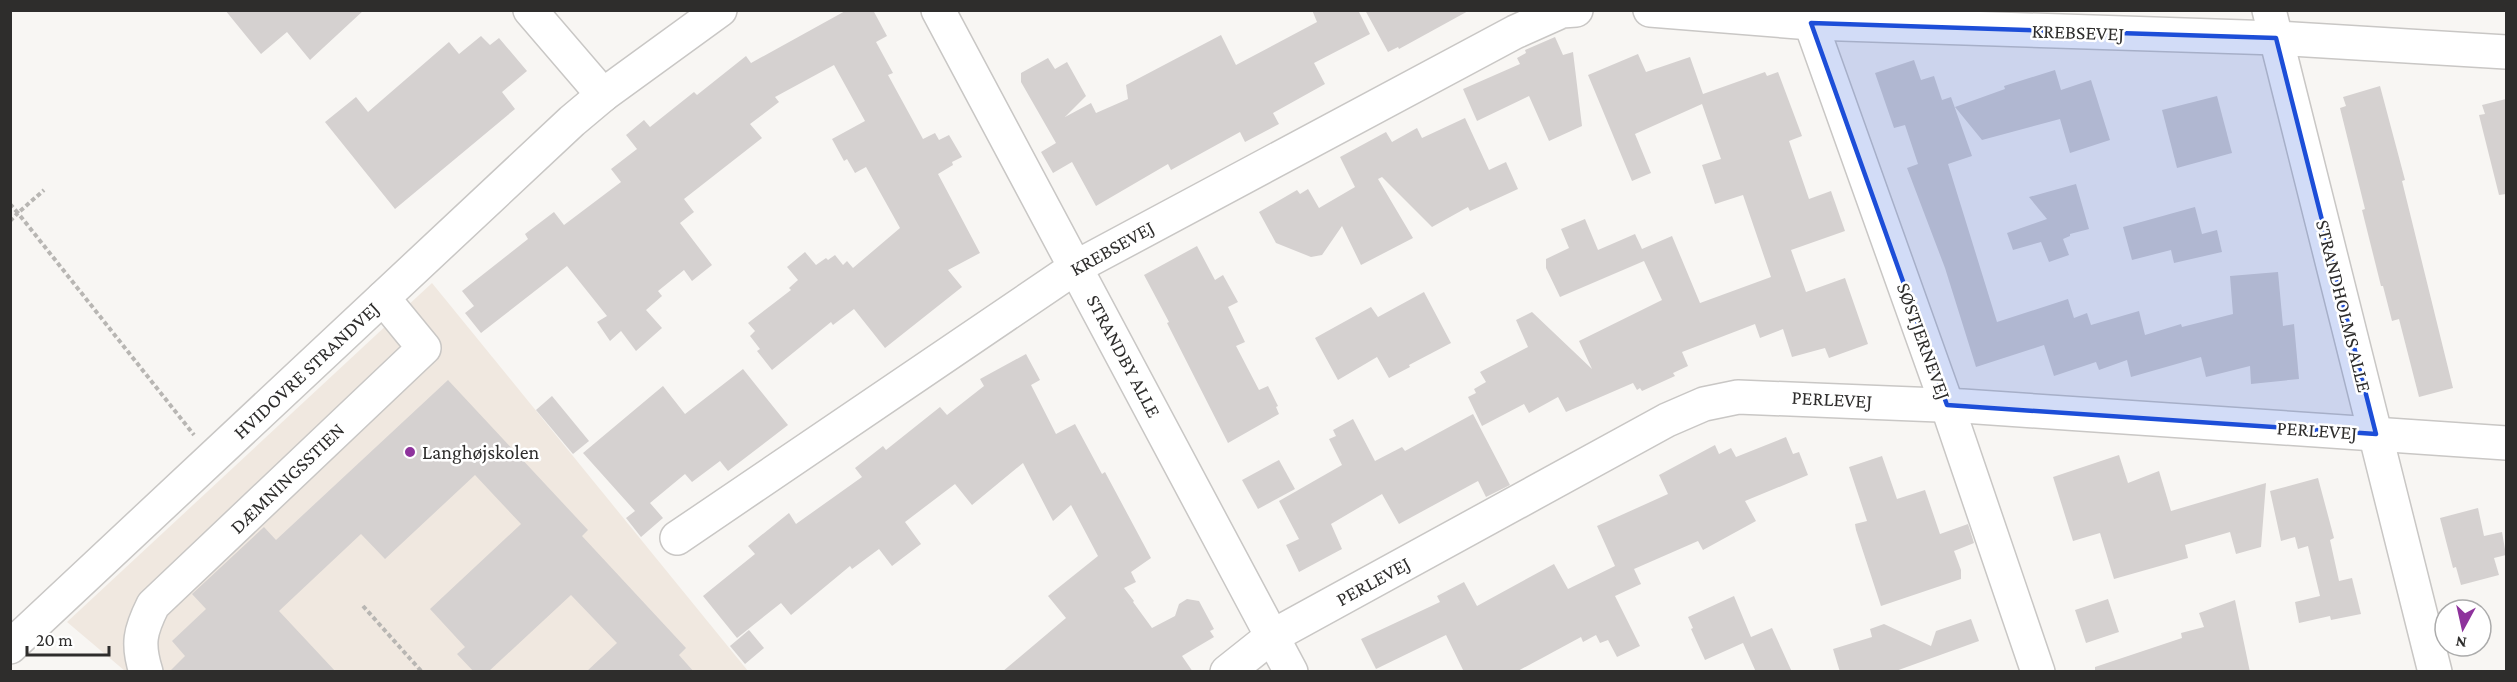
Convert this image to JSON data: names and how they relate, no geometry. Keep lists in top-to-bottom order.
{
  "streets": {
    "street": [
      "KREBSEVEJ",
      "STRANDHOLMS ALLE",
      "SØSTJERNEVEJ",
      "STRANDBY ALLE",
      "HVIDOVRE STRANDVEJ",
      "PERLEVEJ",
      "DÆMNINGSSTIEN"
    ]
  },
  "crossings": [
    ["KREBSEVEJ", "STRANDHOLMS ALLE"],
    ["KREBSEVEJ", "SØSTJERNEVEJ"],
    ["KREBSEVEJ", "STRANDBY ALLE"],
    ["STRANDHOLMS ALLE", "PERLEVEJ"],
    ["SØSTJERNEVEJ", "PERLEVEJ"],
    ["STRANDBY ALLE", "PERLEVEJ"],
    ["HVIDOVRE STRANDVEJ", "DÆMNINGSSTIEN"]
  ],
  "places": ["Langhøjskolen"],
  "scale_bar": "20 m",
  "north": "bottom"
}
